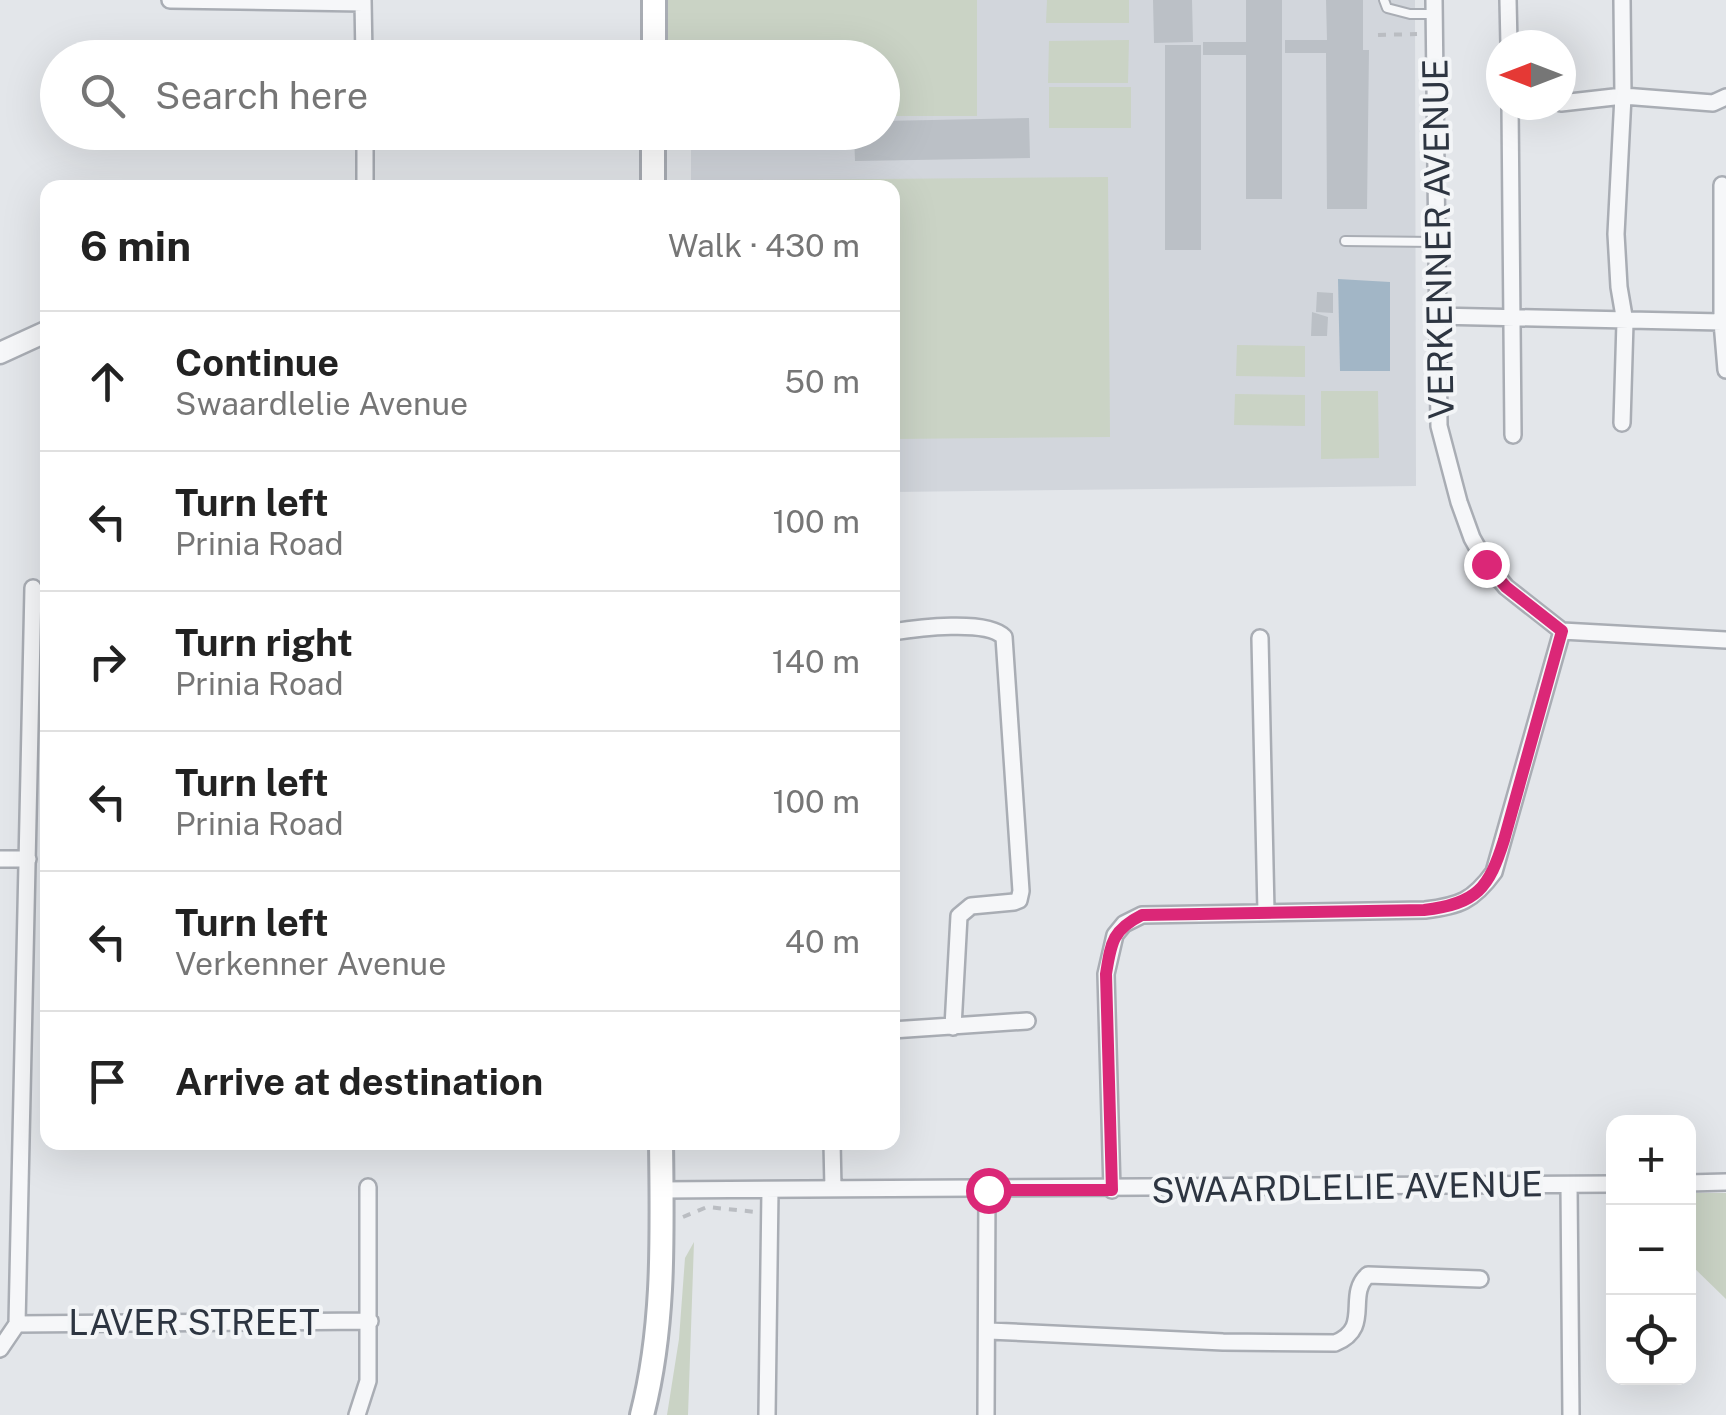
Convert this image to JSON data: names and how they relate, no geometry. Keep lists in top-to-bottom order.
{
  "streets": {
    "street": ["VERKENNER AVENUE", "SWAARDLELIE AVENUE", "LAVER STREET"]
  },
  "north": "left",
  "page": {
    "search": "Search here",
    "heading": ["6 min", "Walk · 430 m"],
    "list": [
      ["Continue", "Swaardlelie Avenue", "50 m"],
      ["Turn left", "Prinia Road", "100 m"],
      ["Turn right", "Prinia Road", "140 m"],
      ["Turn left", "Prinia Road", "100 m"],
      ["Turn left", "Verkenner Avenue", "40 m"],
      "Arrive at destination"
    ],
    "map_buttons": ["+", "−"]
  }
}
